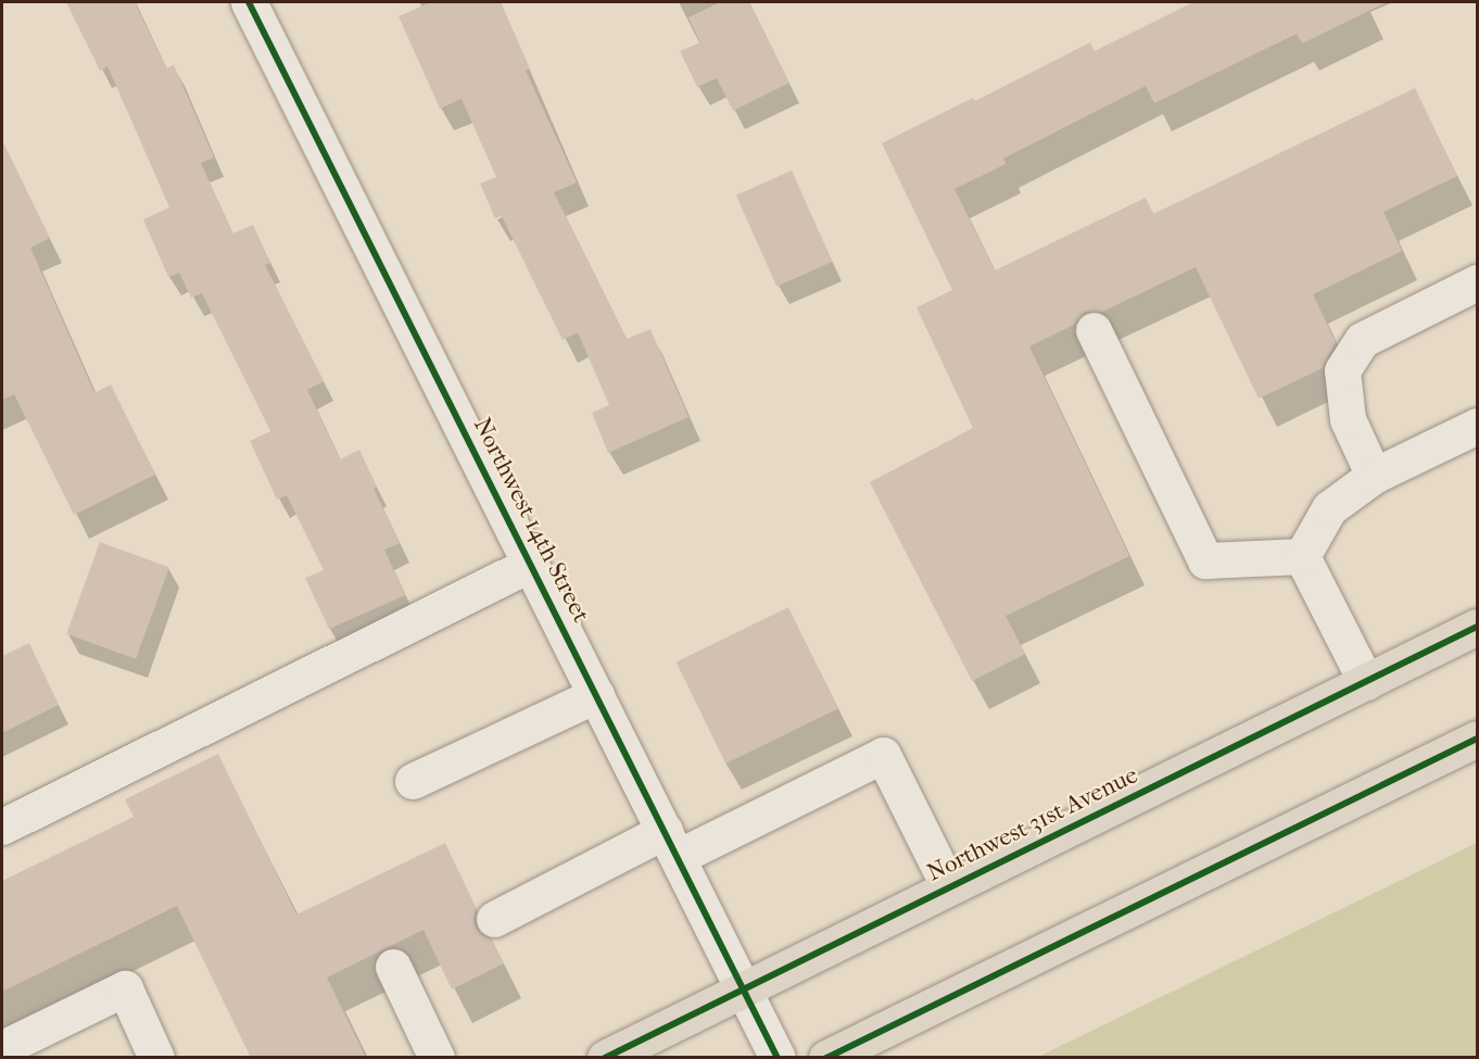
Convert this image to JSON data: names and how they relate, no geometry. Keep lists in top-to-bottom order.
{
  "streets": {
    "main road": ["Northwest 31st Avenue"],
    "street": ["Northwest 14th Street"]
  },
  "crossings": [
    ["Northwest 14th Street", "Northwest 31st Avenue"]
  ]
}
